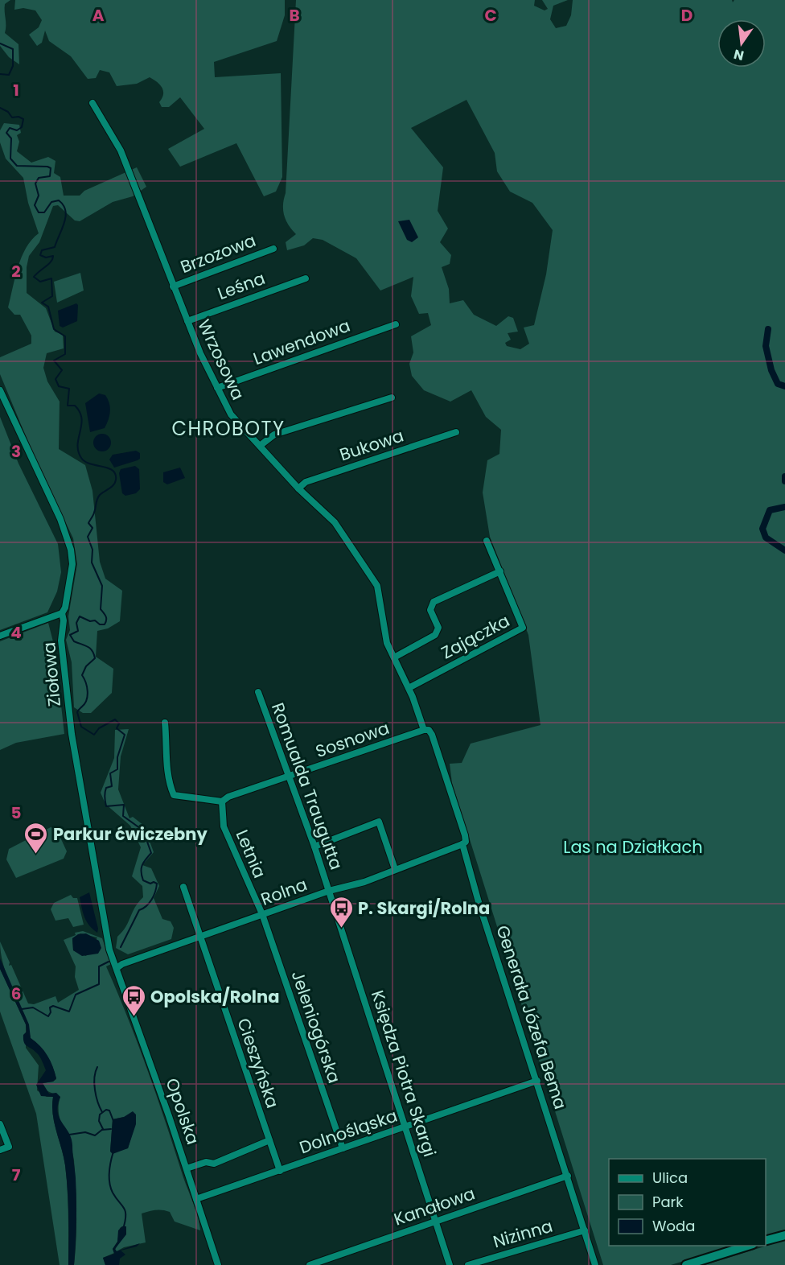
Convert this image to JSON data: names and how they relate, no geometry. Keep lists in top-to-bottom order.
{
  "streets": {
    "street": [
      "Brzozowa",
      "Leśna",
      "Lawendowa",
      "Wrzosowa",
      "Bukowa",
      "Zajączka",
      "Ziołowa",
      "Sosnowa",
      "Romualda Traugutta",
      "Letnia",
      "Rolna",
      "Generała Józefa Bema",
      "Jeleniogórska",
      "Cieszyńska",
      "Księdza Piotra Skargi",
      "Opolska",
      "Dolnośląska",
      "Kanałowa",
      "Nizinna"
    ]
  },
  "crossings": [
    ["Brzozowa", "Wrzosowa"],
    ["Leśna", "Wrzosowa"],
    ["Lawendowa", "Wrzosowa"],
    ["Wrzosowa", "Bukowa"],
    ["Wrzosowa", "Zajączka"],
    ["Wrzosowa", "Sosnowa"],
    ["Wrzosowa", "Generała Józefa Bema"],
    ["Ziołowa", "Rolna"],
    ["Ziołowa", "Opolska"],
    ["Sosnowa", "Romualda Traugutta"],
    ["Sosnowa", "Letnia"],
    ["Sosnowa", "Generała Józefa Bema"],
    ["Romualda Traugutta", "Rolna"],
    ["Romualda Traugutta", "Księdza Piotra Skargi"],
    ["Letnia", "Rolna"],
    ["Letnia", "Jeleniogórska"],
    ["Rolna", "Generała Józefa Bema"],
    ["Rolna", "Jeleniogórska"],
    ["Rolna", "Cieszyńska"],
    ["Rolna", "Księdza Piotra Skargi"],
    ["Rolna", "Opolska"],
    ["Generała Józefa Bema", "Dolnośląska"],
    ["Generała Józefa Bema", "Kanałowa"],
    ["Generała Józefa Bema", "Nizinna"],
    ["Jeleniogórska", "Dolnośląska"],
    ["Cieszyńska", "Dolnośląska"],
    ["Księdza Piotra Skargi", "Dolnośląska"],
    ["Księdza Piotra Skargi", "Kanałowa"],
    ["Opolska", "Dolnośląska"]
  ],
  "districts": ["CHROBOTY"],
  "parks": ["Las na Działkach"],
  "places": {
    "sports": ["Parkur ćwiczebny"],
    "bus stop": ["P. Skargi/Rolna", "Opolska/Rolna"]
  },
  "legend": ["Ulica", "Park", "Woda"],
  "north": "bottom",
  "grid": {
    "columns": [
      "A",
      "B",
      "C",
      "D"
    ],
    "rows": [
      "1",
      "2",
      "3",
      "4",
      "5",
      "6",
      "7"
    ]
  }
}
